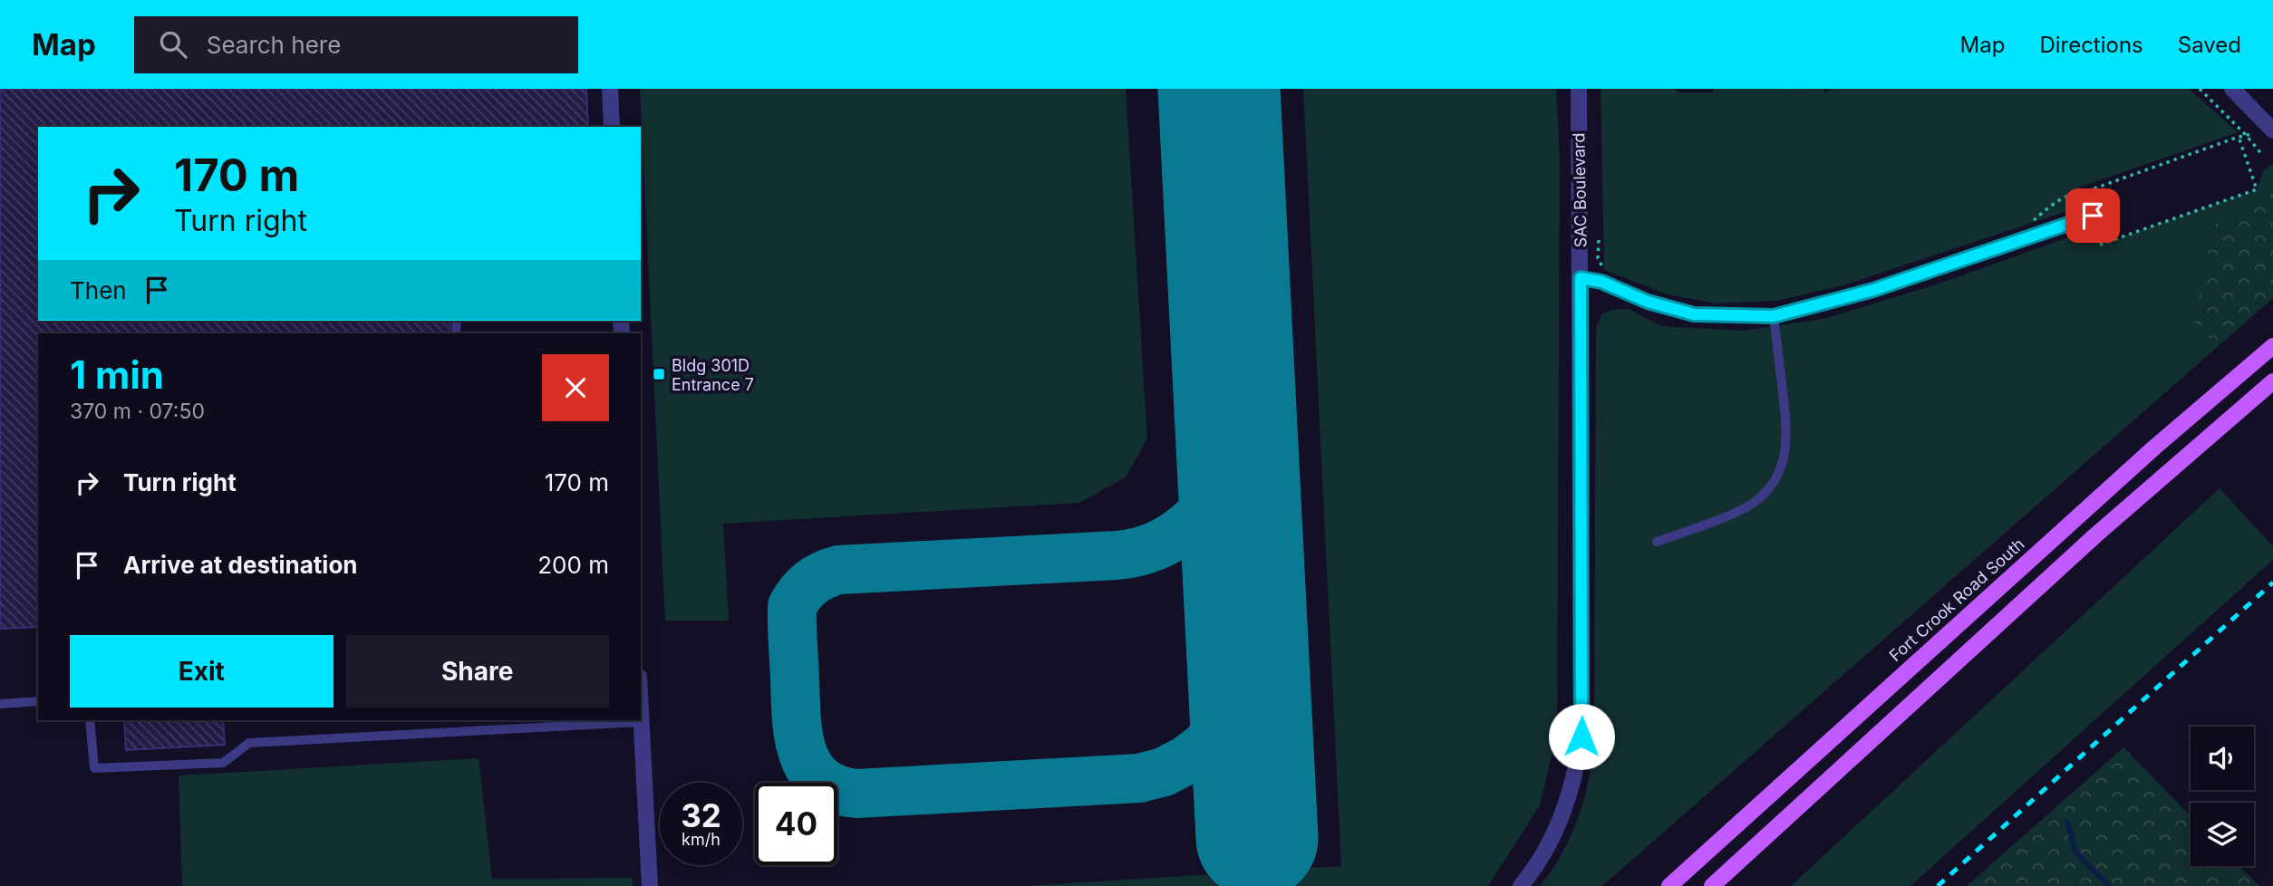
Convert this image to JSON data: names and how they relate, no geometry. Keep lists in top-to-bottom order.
{
  "streets": {
    "main road": ["Fort Crook Road South"],
    "street": ["SAC Boulevard"]
  },
  "places": {
    "transit": ["Bldg 301D Entrance 7"]
  },
  "page": {
    "header": "Map",
    "search": "Search here",
    "nav": ["Map", "Directions", "Saved"],
    "turn": ["170 m", "Turn right"],
    "then": "Then",
    "heading": ["1 min", "370 m · 07:50"],
    "list": [
      {
        "name": "Turn right",
        "value": "170 m"
      },
      {
        "name": "Arrive at destination",
        "value": "200 m"
      }
    ],
    "buttons": ["Exit", "Share"],
    "speed": "32 km/h",
    "limit": "40"
  }
}
